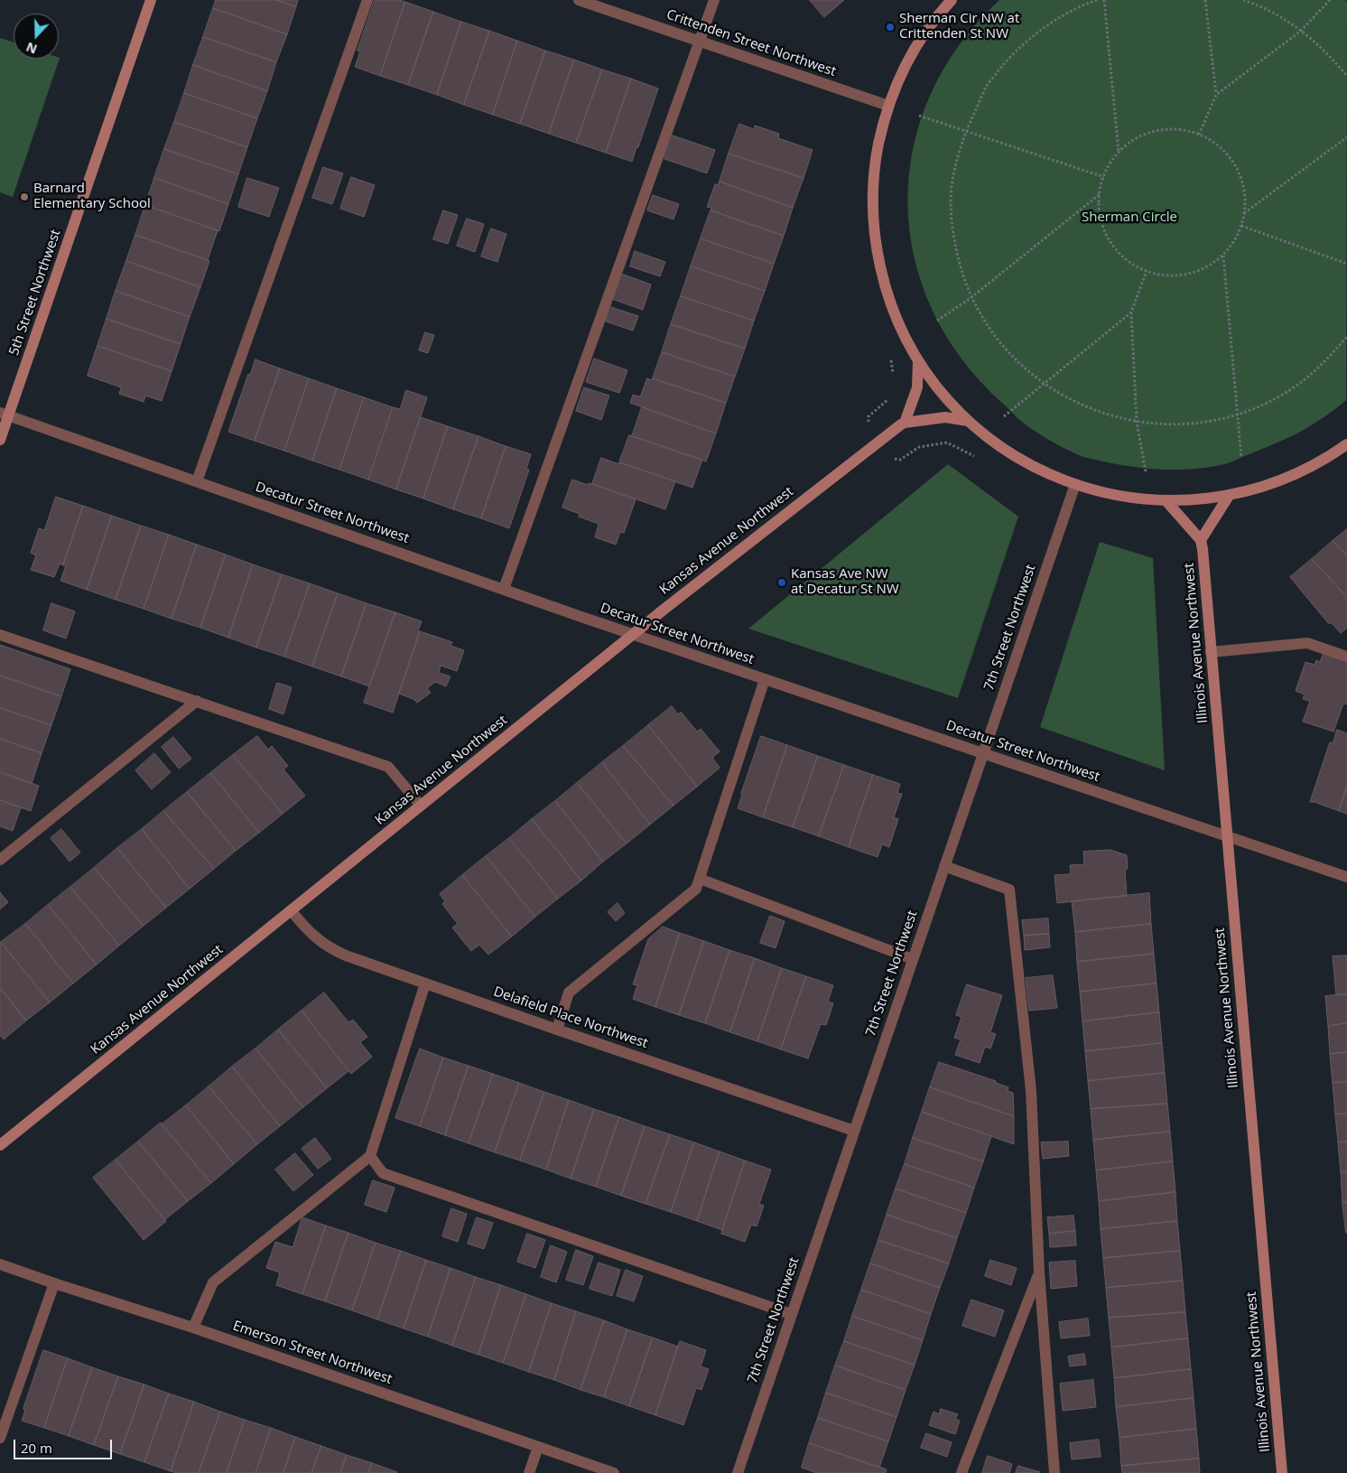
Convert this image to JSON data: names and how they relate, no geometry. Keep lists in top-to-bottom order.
{
  "streets": {
    "street": [
      "Crittenden Street Northwest",
      "5th Street Northwest",
      "Decatur Street Northwest",
      "Kansas Avenue Northwest",
      "7th Street Northwest",
      "Illinois Avenue Northwest",
      "Delafield Place Northwest",
      "Emerson Street Northwest"
    ]
  },
  "crossings": [
    ["5th Street Northwest", "Decatur Street Northwest"],
    ["Decatur Street Northwest", "Kansas Avenue Northwest"],
    ["Decatur Street Northwest", "7th Street Northwest"],
    ["Decatur Street Northwest", "Illinois Avenue Northwest"],
    ["Kansas Avenue Northwest", "Delafield Place Northwest"],
    ["7th Street Northwest", "Delafield Place Northwest"]
  ],
  "parks": ["Sherman Circle"],
  "places": ["Sherman Cir NW at Crittenden St NW", "Barnard Elementary School", "Kansas Ave NW at Decatur St NW"],
  "scale_bar": "20 m",
  "north": "bottom"
}
